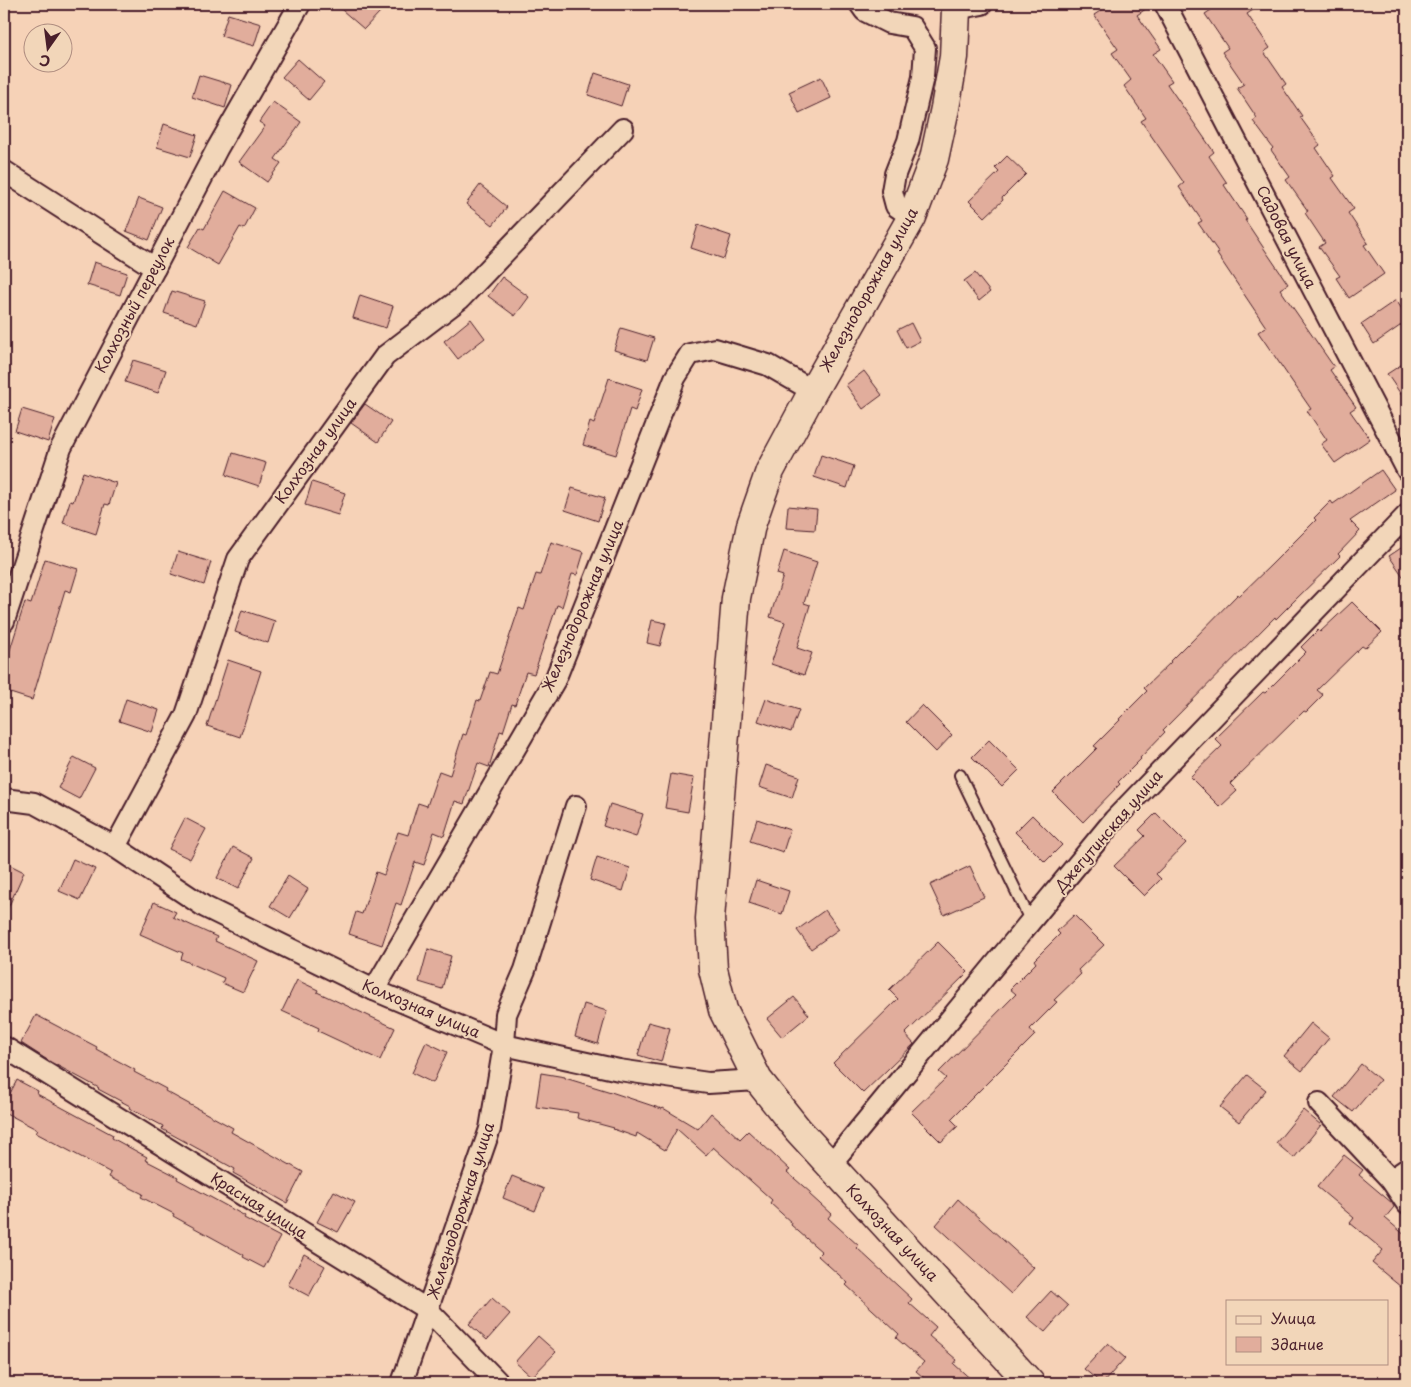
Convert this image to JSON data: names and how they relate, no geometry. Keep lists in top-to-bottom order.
{
  "streets": {
    "main road": ["Железнодорожная улица", "Колхозная улица"],
    "street": [
      "Садовая улица",
      "Колхозный переулок",
      "Джегутинская улица",
      "Красная улица"
    ]
  },
  "crossings": [
    ["Железнодорожная улица", "Колхозная улица"],
    ["Железнодорожная улица", "Красная улица"],
    ["Колхозная улица", "Джегутинская улица"]
  ],
  "legend": ["Улица", "Здание"],
  "north": "bottom"
}
